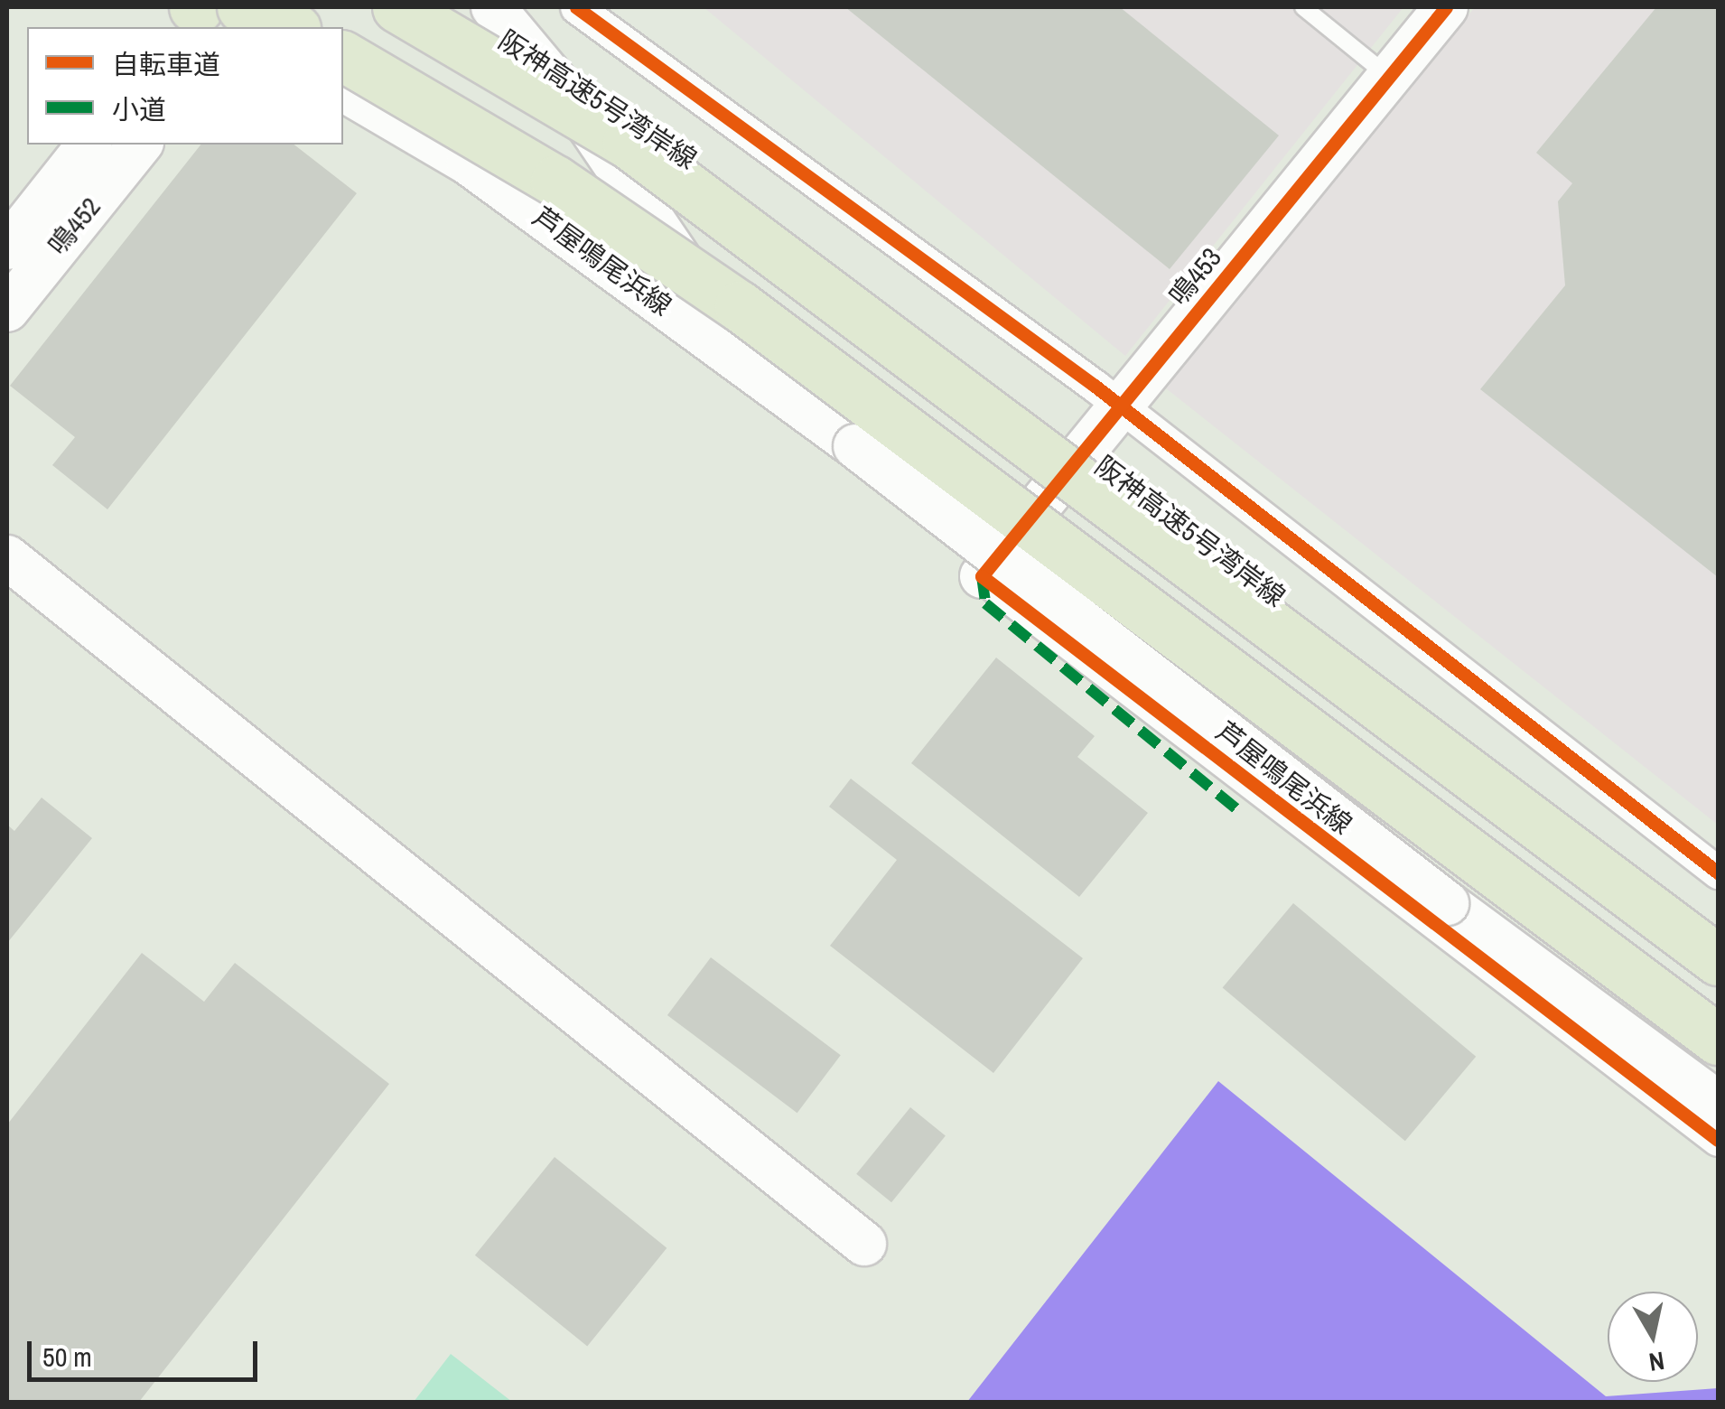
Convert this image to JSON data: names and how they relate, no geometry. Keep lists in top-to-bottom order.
{
  "streets": {
    "highway": ["阪神高速5号湾岸線"],
    "main road": ["鳴452", "芦屋鳴尾浜線", "鳴453"]
  },
  "legend": ["自転車道", "小道"],
  "scale_bar": "50 m",
  "north": "bottom"
}
